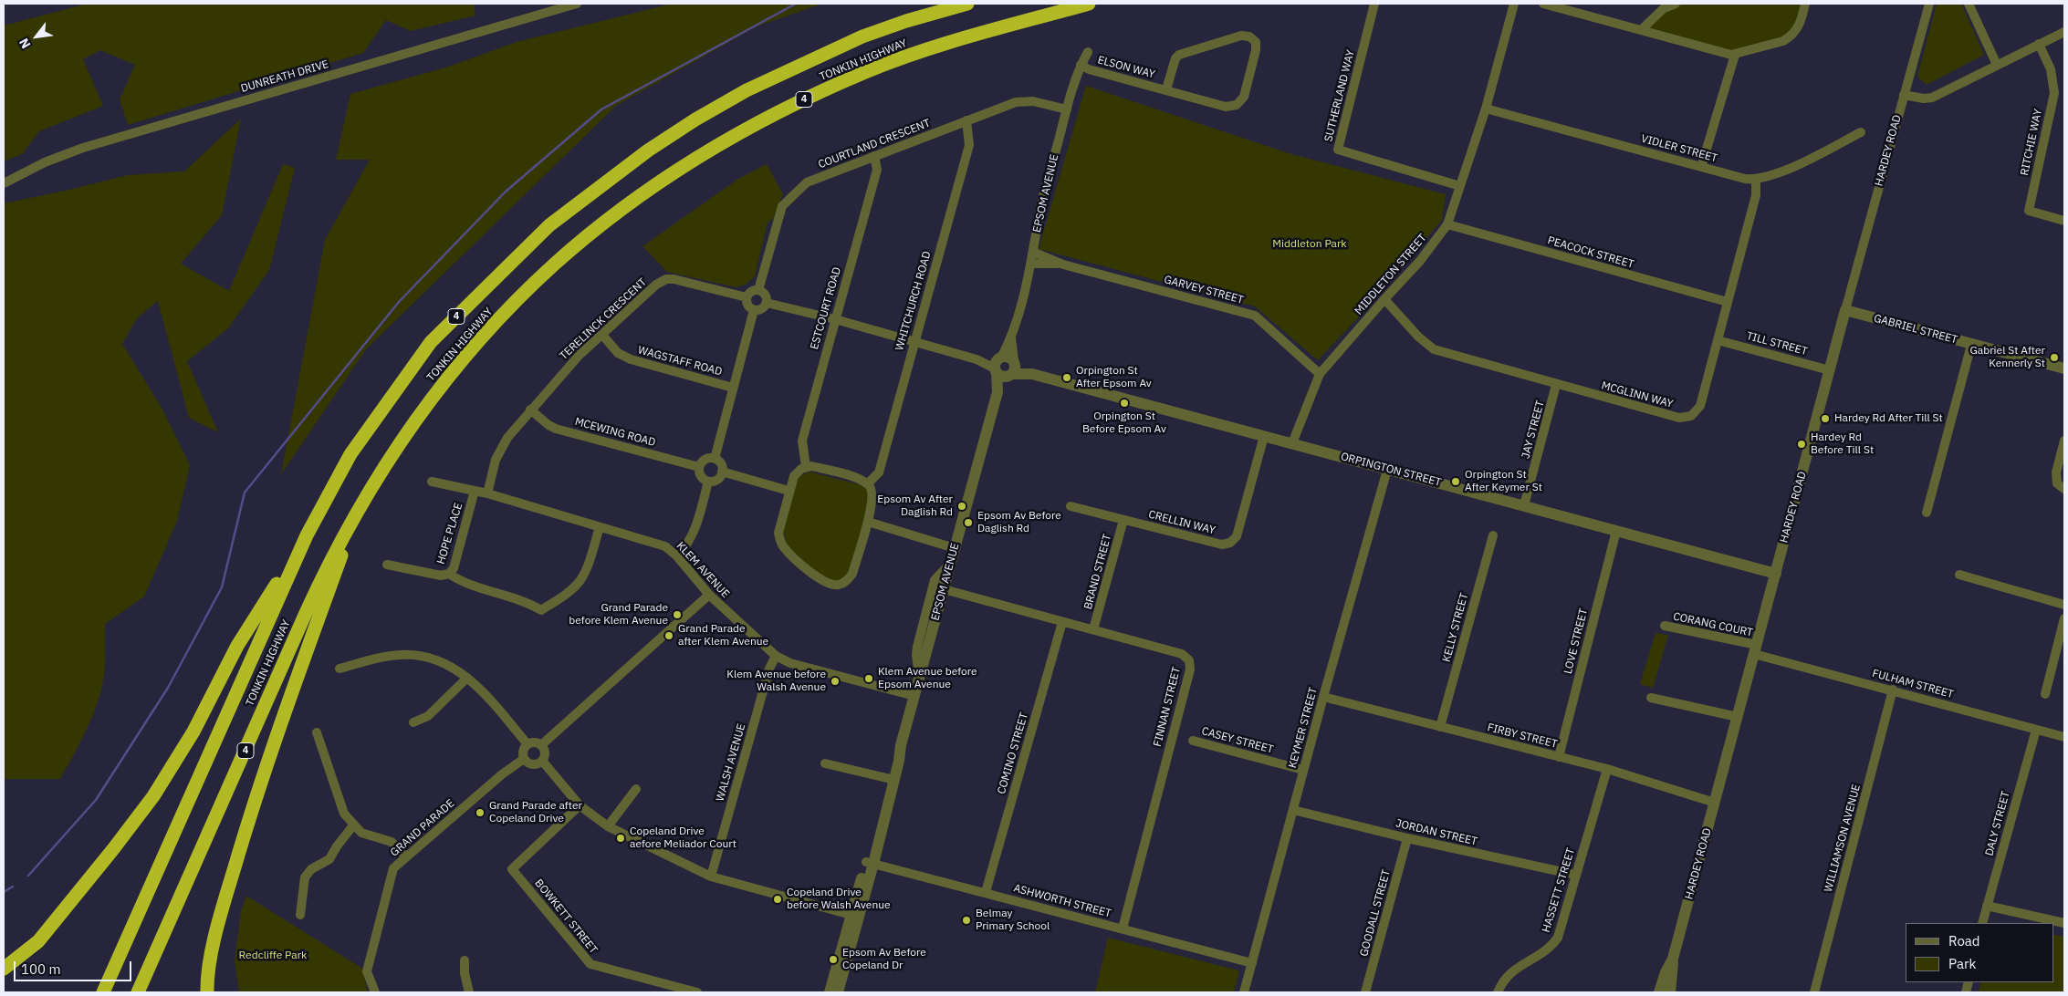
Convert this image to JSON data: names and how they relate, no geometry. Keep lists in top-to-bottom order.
{
  "streets": {
    "highway": ["TONKIN HIGHWAY", "4"],
    "street": [
      "ELSON WAY",
      "DUNREATH DRIVE",
      "SUTHERLAND WAY",
      "RITCHIE WAY",
      "COURTLAND CRESCENT",
      "VIDLER STREET",
      "HARDEY ROAD",
      "EPSOM AVENUE",
      "PEACOCK STREET",
      "MIDDLETON STREET",
      "GARVEY STREET",
      "WHITCHURCH ROAD",
      "ESTCOURT ROAD",
      "TERELINCK CRESCENT",
      "GABRIEL STREET",
      "TILL STREET",
      "WAGSTAFF ROAD",
      "MCGLINN WAY",
      "JAY STREET",
      "MCEWING ROAD",
      "ORPINGTON STREET",
      "CRELLIN WAY",
      "HOPE PLACE",
      "KLEM AVENUE",
      "BRAND STREET",
      "CORANG COURT",
      "KELLY STREET",
      "LOVE STREET",
      "FULHAM STREET",
      "FINNAN STREET",
      "KEYMER STREET",
      "FIRBY STREET",
      "CASEY STREET",
      "COMINO STREET",
      "WALSH AVENUE",
      "DALY STREET",
      "GRAND PARADE",
      "JORDAN STREET",
      "WILLIAMSON AVENUE",
      "HASSETT STREET",
      "ASHWORTH STREET",
      "GOODALL STREET",
      "BOWKETT STREET"
    ]
  },
  "crossings": [
    ["ELSON WAY", "EPSOM AVENUE"],
    ["SUTHERLAND WAY", "MIDDLETON STREET"],
    ["COURTLAND CRESCENT", "EPSOM AVENUE"],
    ["COURTLAND CRESCENT", "WHITCHURCH ROAD"],
    ["COURTLAND CRESCENT", "ESTCOURT ROAD"],
    ["COURTLAND CRESCENT", "TERELINCK CRESCENT"],
    ["VIDLER STREET", "MIDDLETON STREET"],
    ["VIDLER STREET", "MCGLINN WAY"],
    ["HARDEY ROAD", "GABRIEL STREET"],
    ["HARDEY ROAD", "TILL STREET"],
    ["HARDEY ROAD", "ORPINGTON STREET"],
    ["HARDEY ROAD", "CORANG COURT"],
    ["HARDEY ROAD", "FULHAM STREET"],
    ["HARDEY ROAD", "FIRBY STREET"],
    ["EPSOM AVENUE", "GARVEY STREET"],
    ["EPSOM AVENUE", "ORPINGTON STREET"],
    ["EPSOM AVENUE", "KLEM AVENUE"],
    ["EPSOM AVENUE", "FINNAN STREET"],
    ["EPSOM AVENUE", "ASHWORTH STREET"],
    ["PEACOCK STREET", "MIDDLETON STREET"],
    ["PEACOCK STREET", "MCGLINN WAY"],
    ["MIDDLETON STREET", "GARVEY STREET"],
    ["MIDDLETON STREET", "MCGLINN WAY"],
    ["MIDDLETON STREET", "ORPINGTON STREET"],
    ["WHITCHURCH ROAD", "ESTCOURT ROAD"],
    ["TERELINCK CRESCENT", "WAGSTAFF ROAD"],
    ["TERELINCK CRESCENT", "MCEWING ROAD"],
    ["TERELINCK CRESCENT", "KLEM AVENUE"],
    ["TILL STREET", "MCGLINN WAY"],
    ["MCGLINN WAY", "JAY STREET"],
    ["JAY STREET", "ORPINGTON STREET"],
    ["ORPINGTON STREET", "CRELLIN WAY"],
    ["ORPINGTON STREET", "LOVE STREET"],
    ["ORPINGTON STREET", "KEYMER STREET"],
    ["CRELLIN WAY", "BRAND STREET"],
    ["HOPE PLACE", "KLEM AVENUE"],
    ["KLEM AVENUE", "WALSH AVENUE"],
    ["BRAND STREET", "FINNAN STREET"],
    ["CORANG COURT", "FULHAM STREET"],
    ["KELLY STREET", "FIRBY STREET"],
    ["LOVE STREET", "FIRBY STREET"],
    ["FULHAM STREET", "DALY STREET"],
    ["FULHAM STREET", "WILLIAMSON AVENUE"],
    ["FINNAN STREET", "COMINO STREET"],
    ["FINNAN STREET", "ASHWORTH STREET"],
    ["KEYMER STREET", "FIRBY STREET"],
    ["KEYMER STREET", "CASEY STREET"],
    ["KEYMER STREET", "JORDAN STREET"],
    ["KEYMER STREET", "ASHWORTH STREET"],
    ["FIRBY STREET", "HASSETT STREET"],
    ["COMINO STREET", "ASHWORTH STREET"],
    ["JORDAN STREET", "HASSETT STREET"],
    ["JORDAN STREET", "GOODALL STREET"]
  ],
  "parks": ["Middleton Park", "Redcliffe Park"],
  "places": [
    "Gabriel St After Kennerly St",
    "Orpington St After Epsom Av",
    "Orpington St Before Epsom Av",
    "Hardey Rd After Till St",
    "Hardey Rd Before Till St",
    "Orpington St After Keymer St",
    "Epsom Av After Daglish Rd",
    "Epsom Av Before Daglish Rd",
    "Grand Parade before Klem Avenue",
    "Grand Parade after Klem Avenue",
    "Klem Avenue before Epsom Avenue",
    "Klem Avenue before Walsh Avenue",
    "Grand Parade after Copeland Drive",
    "Copeland Drive aefore Meliador Court",
    "Copeland Drive before Walsh Avenue",
    "Belmay Primary School",
    "Epsom Av Before Copeland Dr"
  ],
  "legend": ["Road", "Park"],
  "scale_bar": "100 m",
  "north": "bottom left"
}
